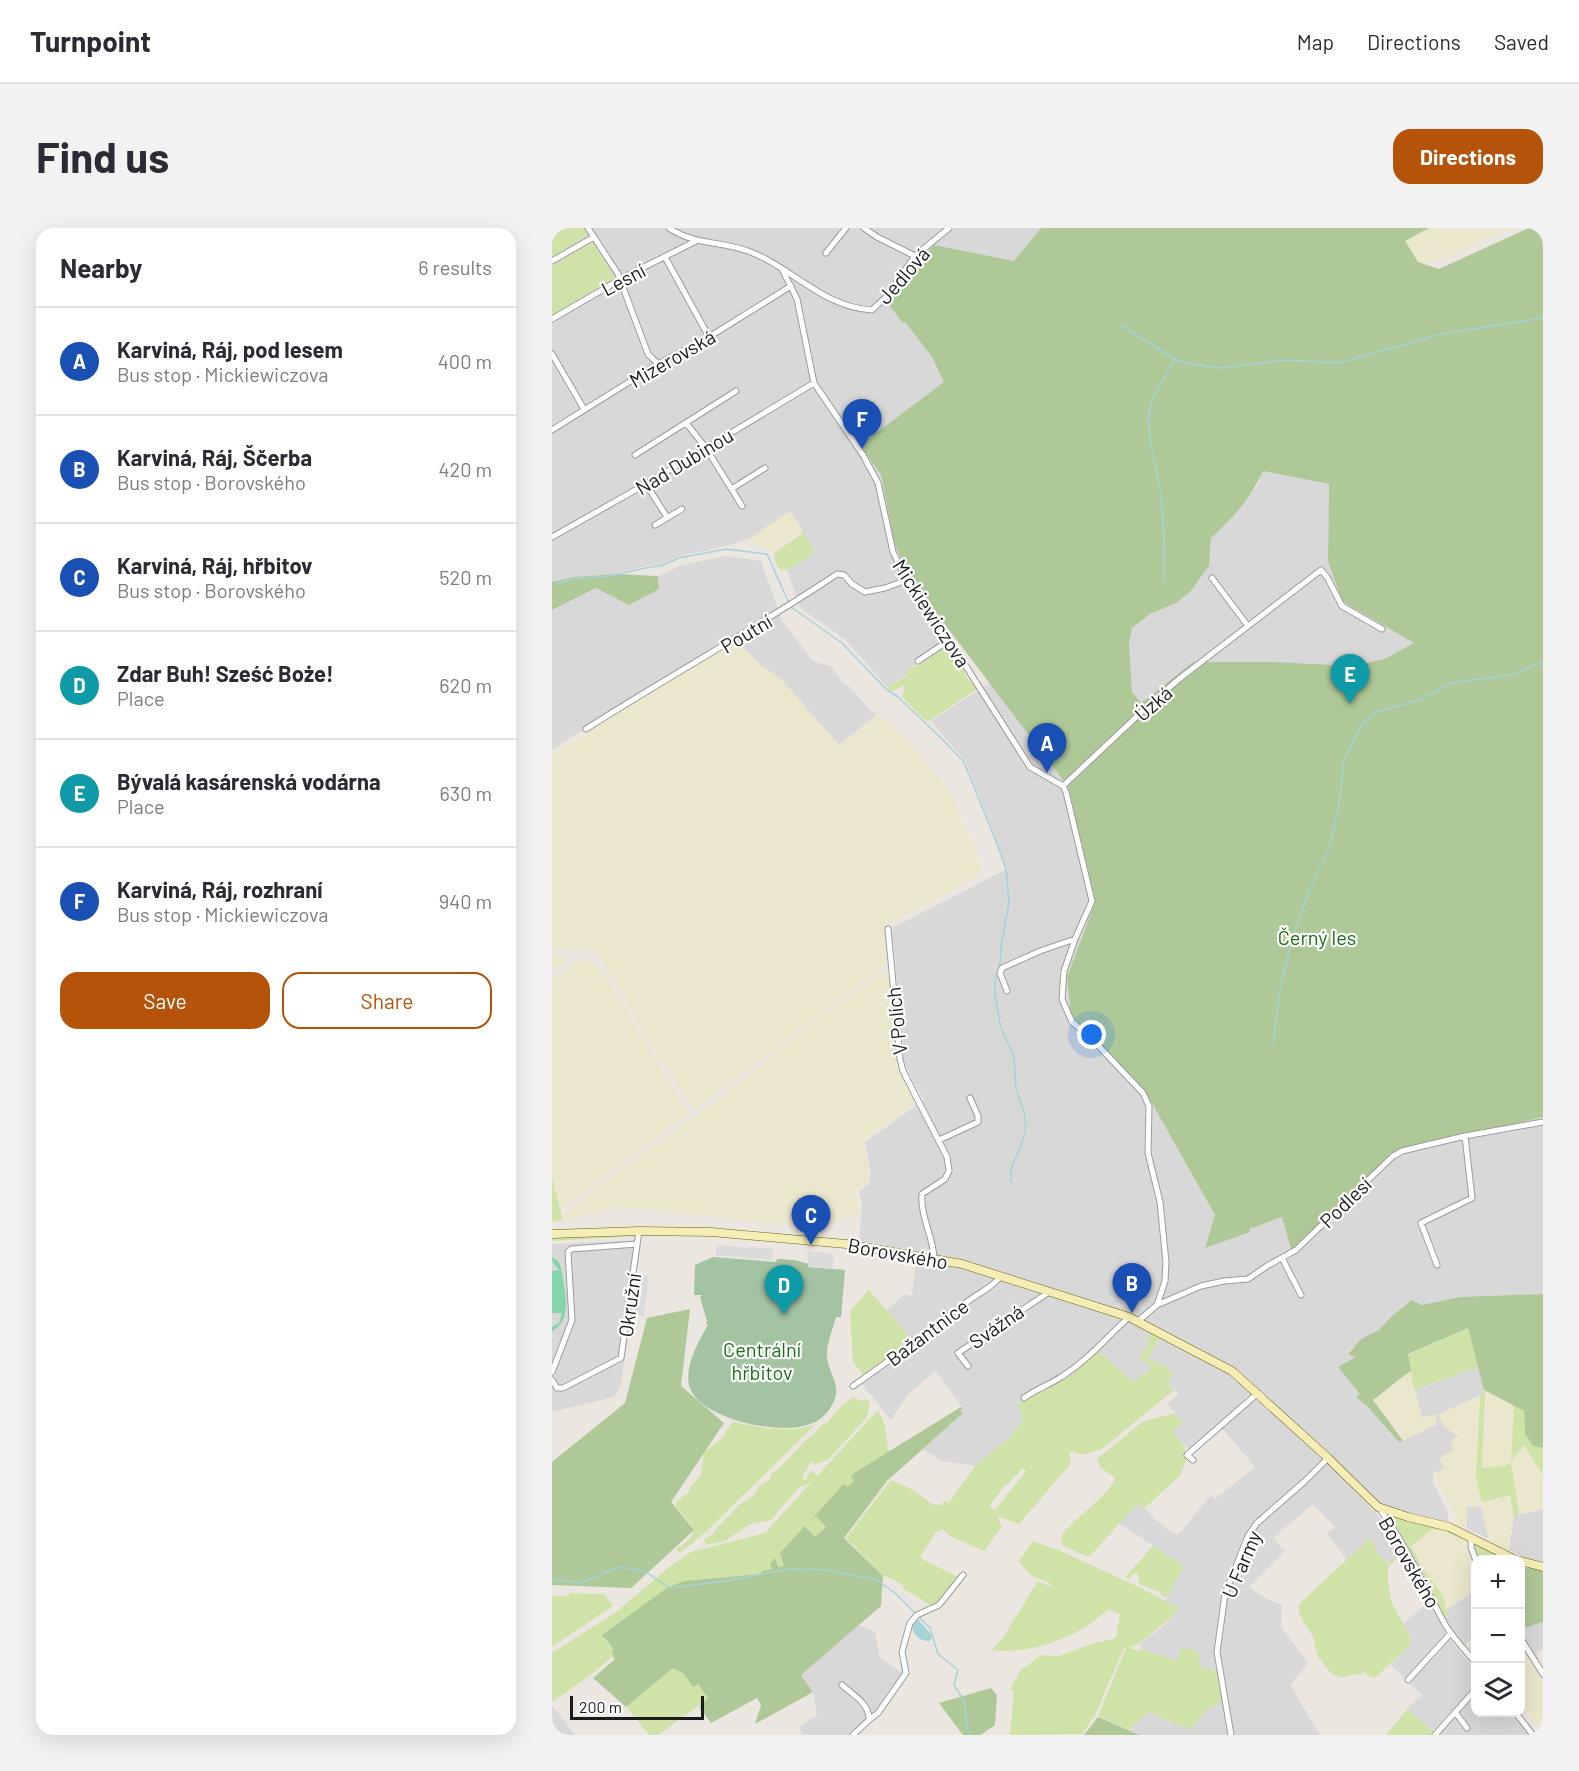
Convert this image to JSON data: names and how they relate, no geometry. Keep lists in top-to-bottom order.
{
  "streets": {
    "main road": ["Borovského"],
    "street": [
      "Jedlová",
      "Lesní",
      "Mizerovská",
      "Nad Dubinou",
      "Mickiewiczova",
      "Poutní",
      "Úzká",
      "V Polích",
      "Podlesí",
      "Okružní",
      "Svážná",
      "Bažantnice",
      "U Farmy"
    ]
  },
  "crossings": [
    ["Jedlová", "Mickiewiczova"],
    ["Mizerovská", "Mickiewiczova"],
    ["Nad Dubinou", "Mickiewiczova"],
    ["Mickiewiczova", "Poutní"],
    ["Mickiewiczova", "Úzká"],
    ["V Polích", "Borovského"],
    ["Borovského", "Okružní"],
    ["Borovského", "Svážná"],
    ["Borovského", "Bažantnice"],
    ["Borovského", "U Farmy"]
  ],
  "parks": ["Černý les", "Centrální hřbitov"],
  "scale_bar": "200 m",
  "page": {
    "header": "Turnpoint",
    "nav": ["Map", "Directions", "Saved"],
    "buttons": [
      "Directions",
      ["Save", "Share"]
    ],
    "title": "Find us",
    "heading": ["Nearby", "6 results"],
    "list": [
      {
        "mark": "A",
        "name": "Karviná, Ráj, pod lesem",
        "note": "Bus stop · Mickiewiczova",
        "value": "400 m"
      },
      {
        "mark": "B",
        "name": "Karviná, Ráj, Ščerba",
        "note": "Bus stop · Borovského",
        "value": "420 m"
      },
      {
        "mark": "C",
        "name": "Karviná, Ráj, hřbitov",
        "note": "Bus stop · Borovského",
        "value": "520 m"
      },
      {
        "mark": "D",
        "name": "Zdar Buh! Sześć Boże!",
        "note": "Place",
        "value": "620 m"
      },
      {
        "mark": "E",
        "name": "Bývalá kasárenská vodárna",
        "note": "Place",
        "value": "630 m"
      },
      {
        "mark": "F",
        "name": "Karviná, Ráj, rozhraní",
        "note": "Bus stop · Mickiewiczova",
        "value": "940 m"
      }
    ],
    "pins": [
      "F",
      "E",
      "A",
      "C",
      "B",
      "D"
    ],
    "map_buttons": ["+", "−"],
    "scale": "200 m"
  }
}
